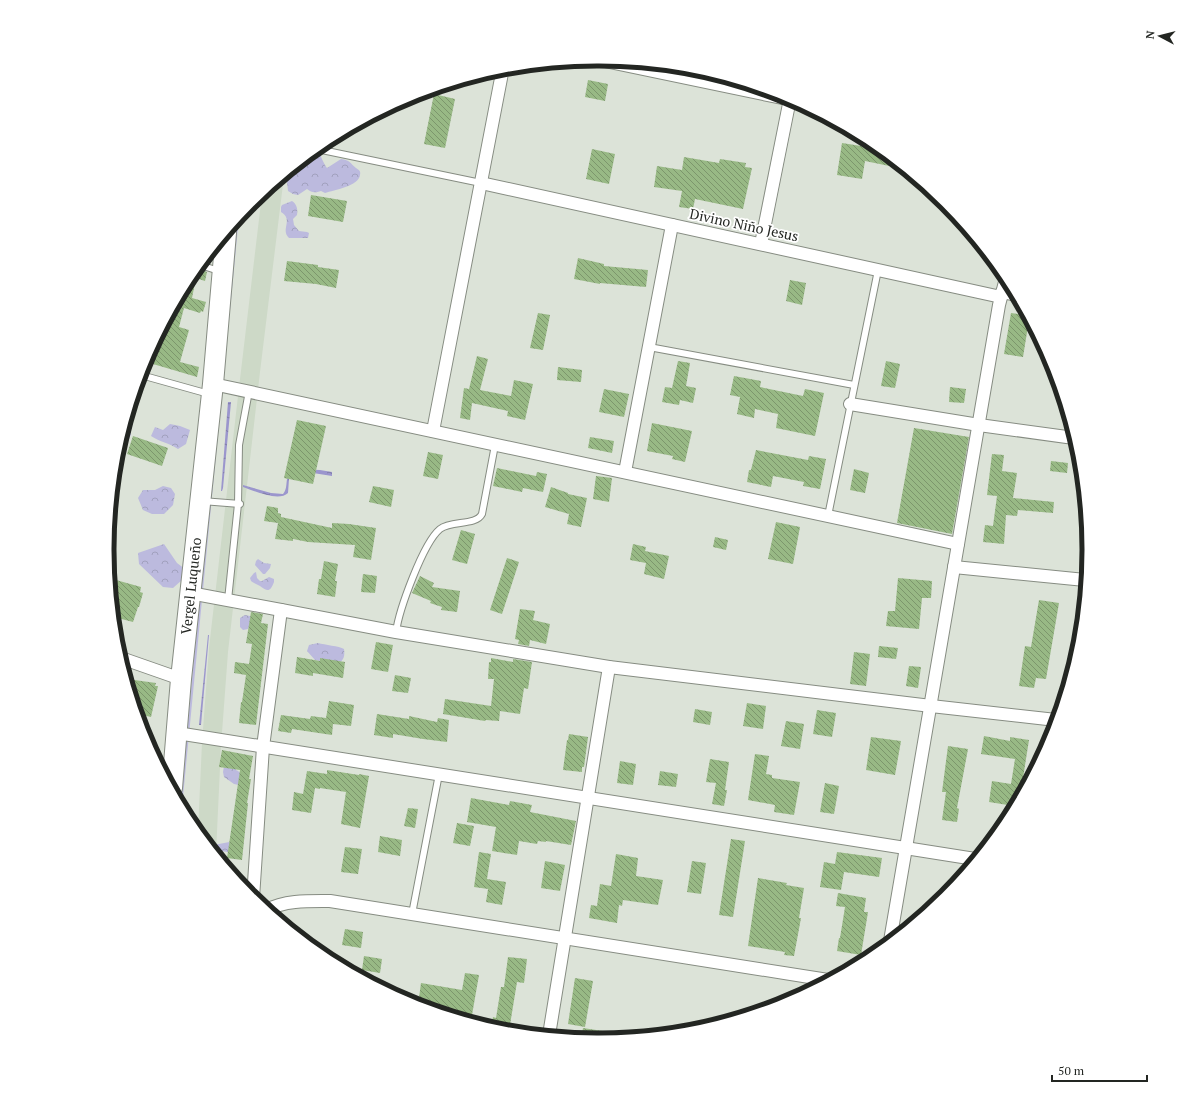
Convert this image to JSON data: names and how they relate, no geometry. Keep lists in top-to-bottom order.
{
  "streets": {
    "main road": ["Vergel Luqueño"],
    "street": ["Divino Niño Jesus"]
  },
  "scale_bar": "50 m",
  "north": "left"
}
